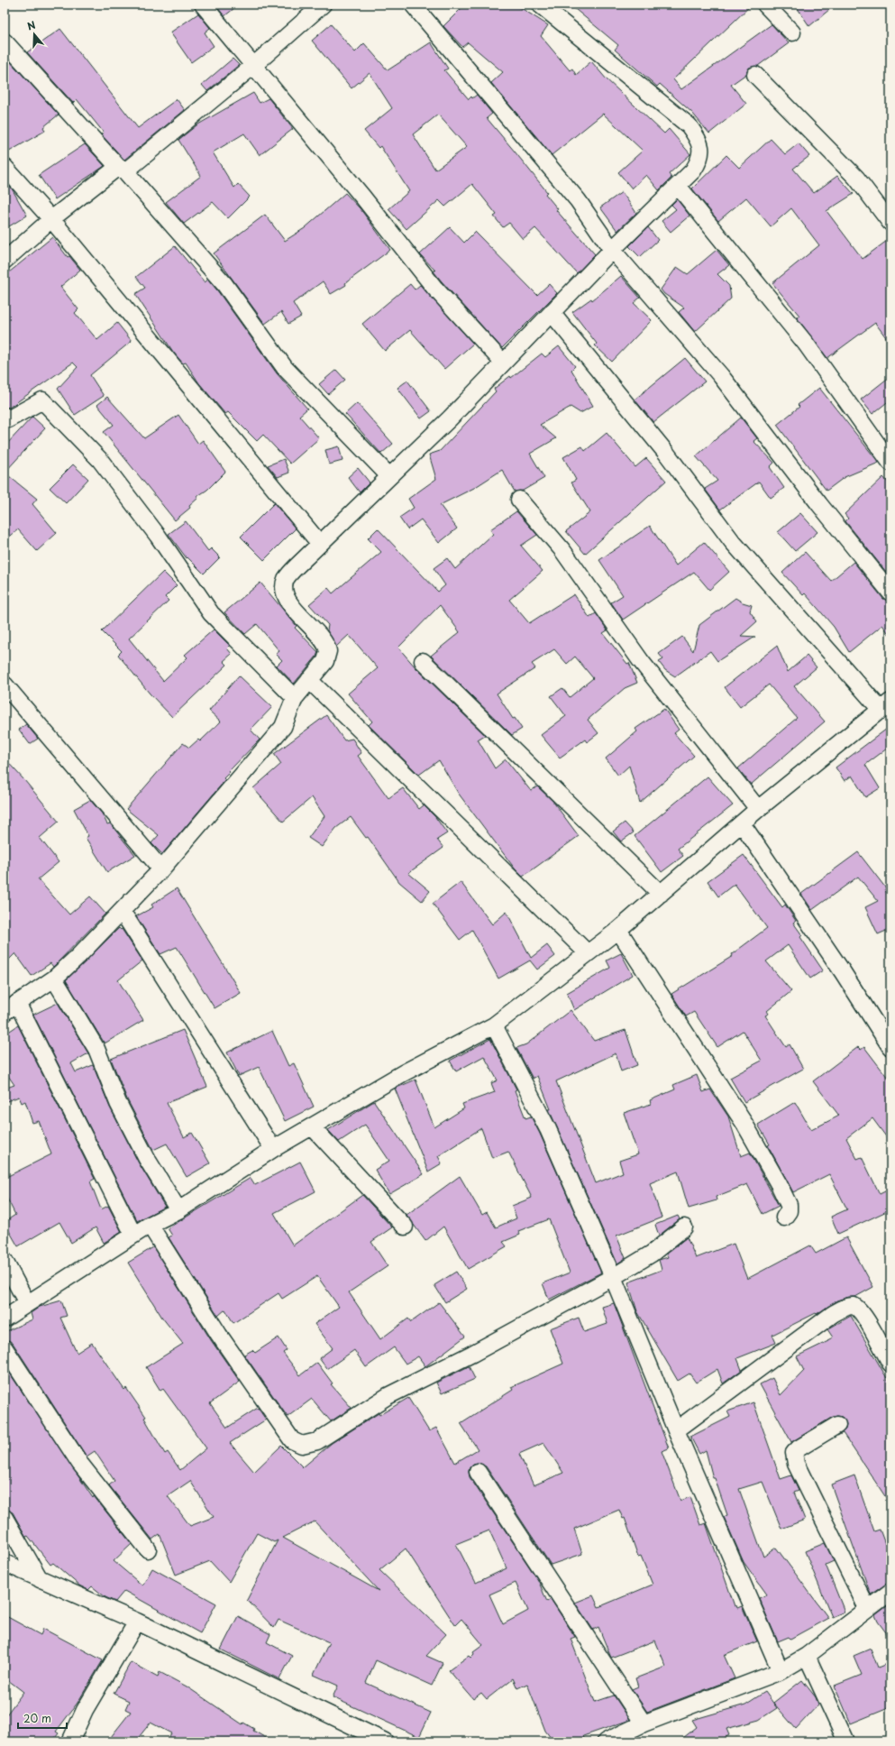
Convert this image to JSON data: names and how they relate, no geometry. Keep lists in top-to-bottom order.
{
  "scale_bar": "20 m",
  "north": "top"
}
